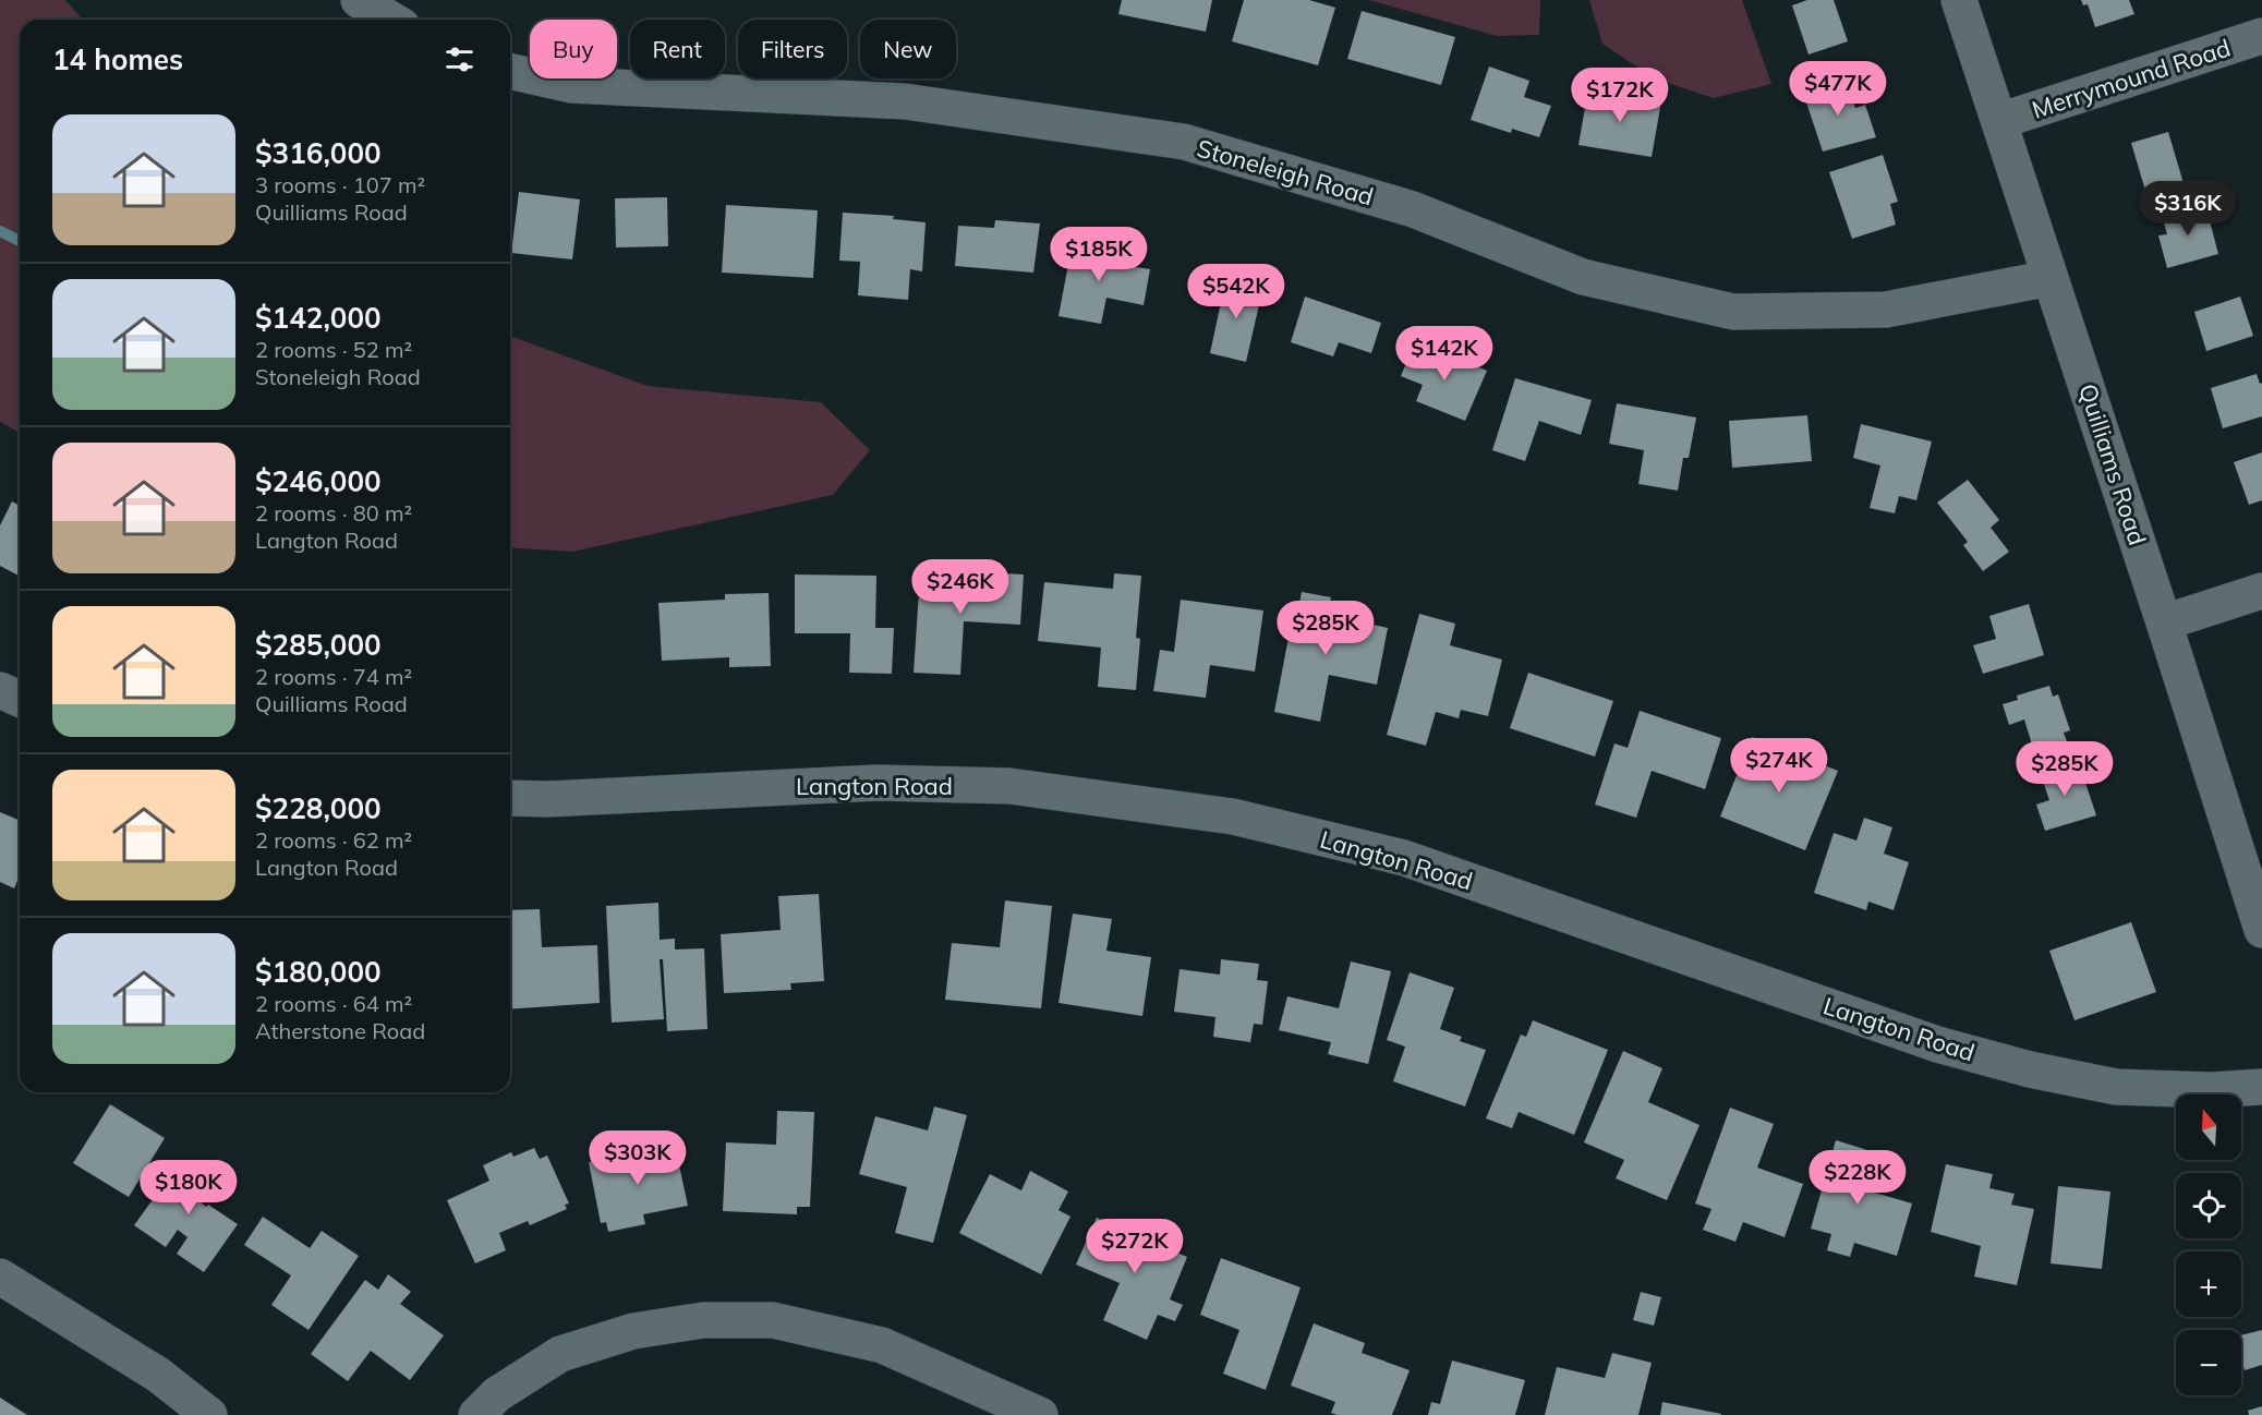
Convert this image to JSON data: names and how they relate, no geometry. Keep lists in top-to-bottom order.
{
  "streets": {
    "street": [
      "Merrymound Road",
      "Stoneleigh Road",
      "Quilliams Road",
      "Langton Road"
    ]
  },
  "crossings": [
    ["Merrymound Road", "Quilliams Road"],
    ["Stoneleigh Road", "Quilliams Road"]
  ],
  "north": "top",
  "page": {
    "chip": [
      "Buy",
      "Rent",
      "Filters",
      "New"
    ],
    "heading": "14 homes",
    "price": [
      "$477K",
      "$172K",
      "$316K",
      "$185K",
      "$542K",
      "$142K",
      "$246K",
      "$285K",
      "$274K",
      "$285K",
      "$303K",
      "$228K",
      "$180K",
      "$272K"
    ],
    "list": [
      {
        "name": "$316,000",
        "note": "3 rooms · 107 m² · Quilliams Road"
      },
      {
        "name": "$142,000",
        "note": "2 rooms · 52 m² · Stoneleigh Road"
      },
      {
        "name": "$246,000",
        "note": "2 rooms · 80 m² · Langton Road"
      },
      {
        "name": "$285,000",
        "note": "2 rooms · 74 m² · Quilliams Road"
      },
      {
        "name": "$228,000",
        "note": "2 rooms · 62 m² · Langton Road"
      },
      {
        "name": "$180,000",
        "note": "2 rooms · 64 m² · Atherstone Road"
      }
    ],
    "map_buttons": ["+", "−"]
  }
}
